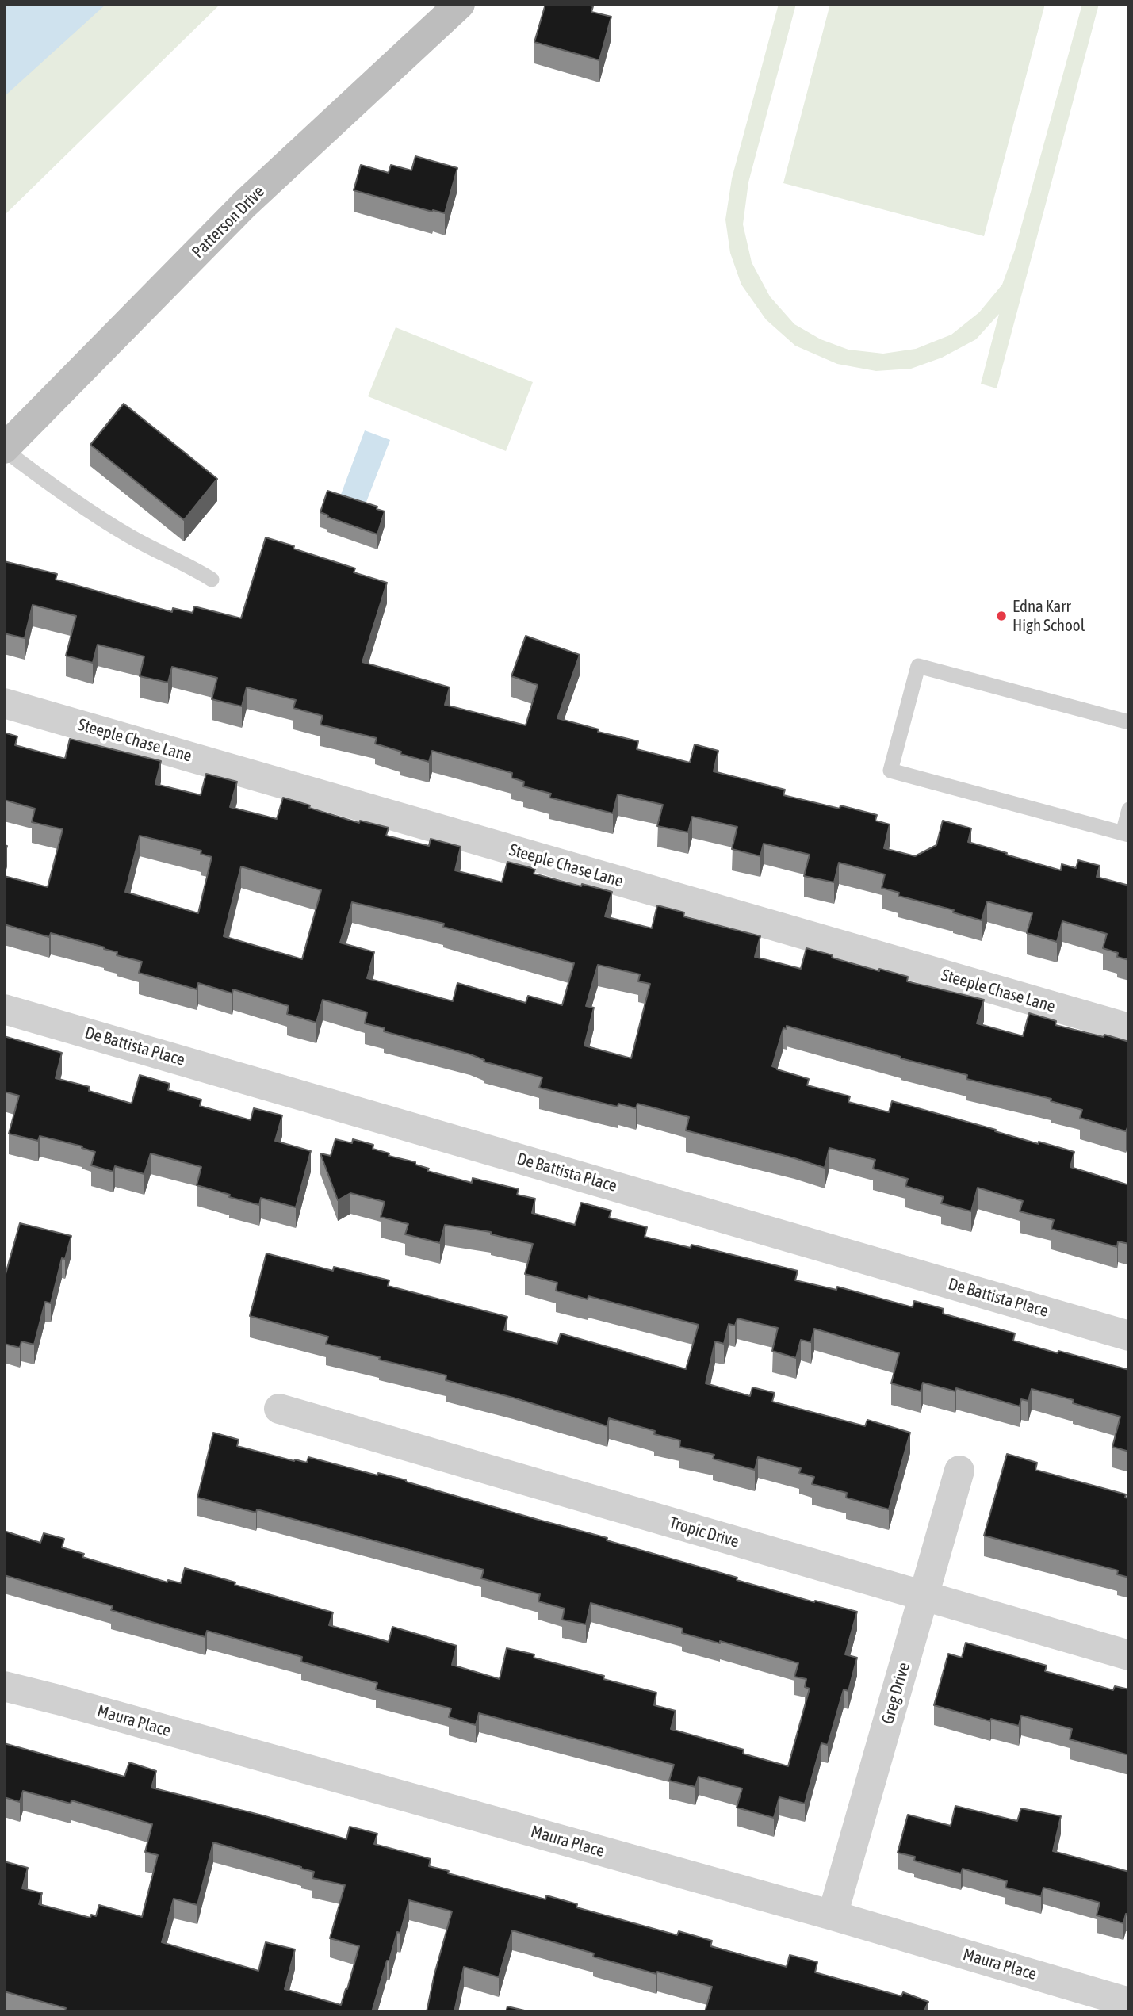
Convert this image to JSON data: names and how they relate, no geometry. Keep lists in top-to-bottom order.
{
  "streets": {
    "street": [
      "Patterson Drive",
      "Steeple Chase Lane",
      "De Battista Place",
      "Tropic Drive",
      "Greg Drive",
      "Maura Place"
    ]
  },
  "crossings": [
    ["Tropic Drive", "Greg Drive"],
    ["Greg Drive", "Maura Place"]
  ],
  "places": ["Edna Karr High School"]
}
